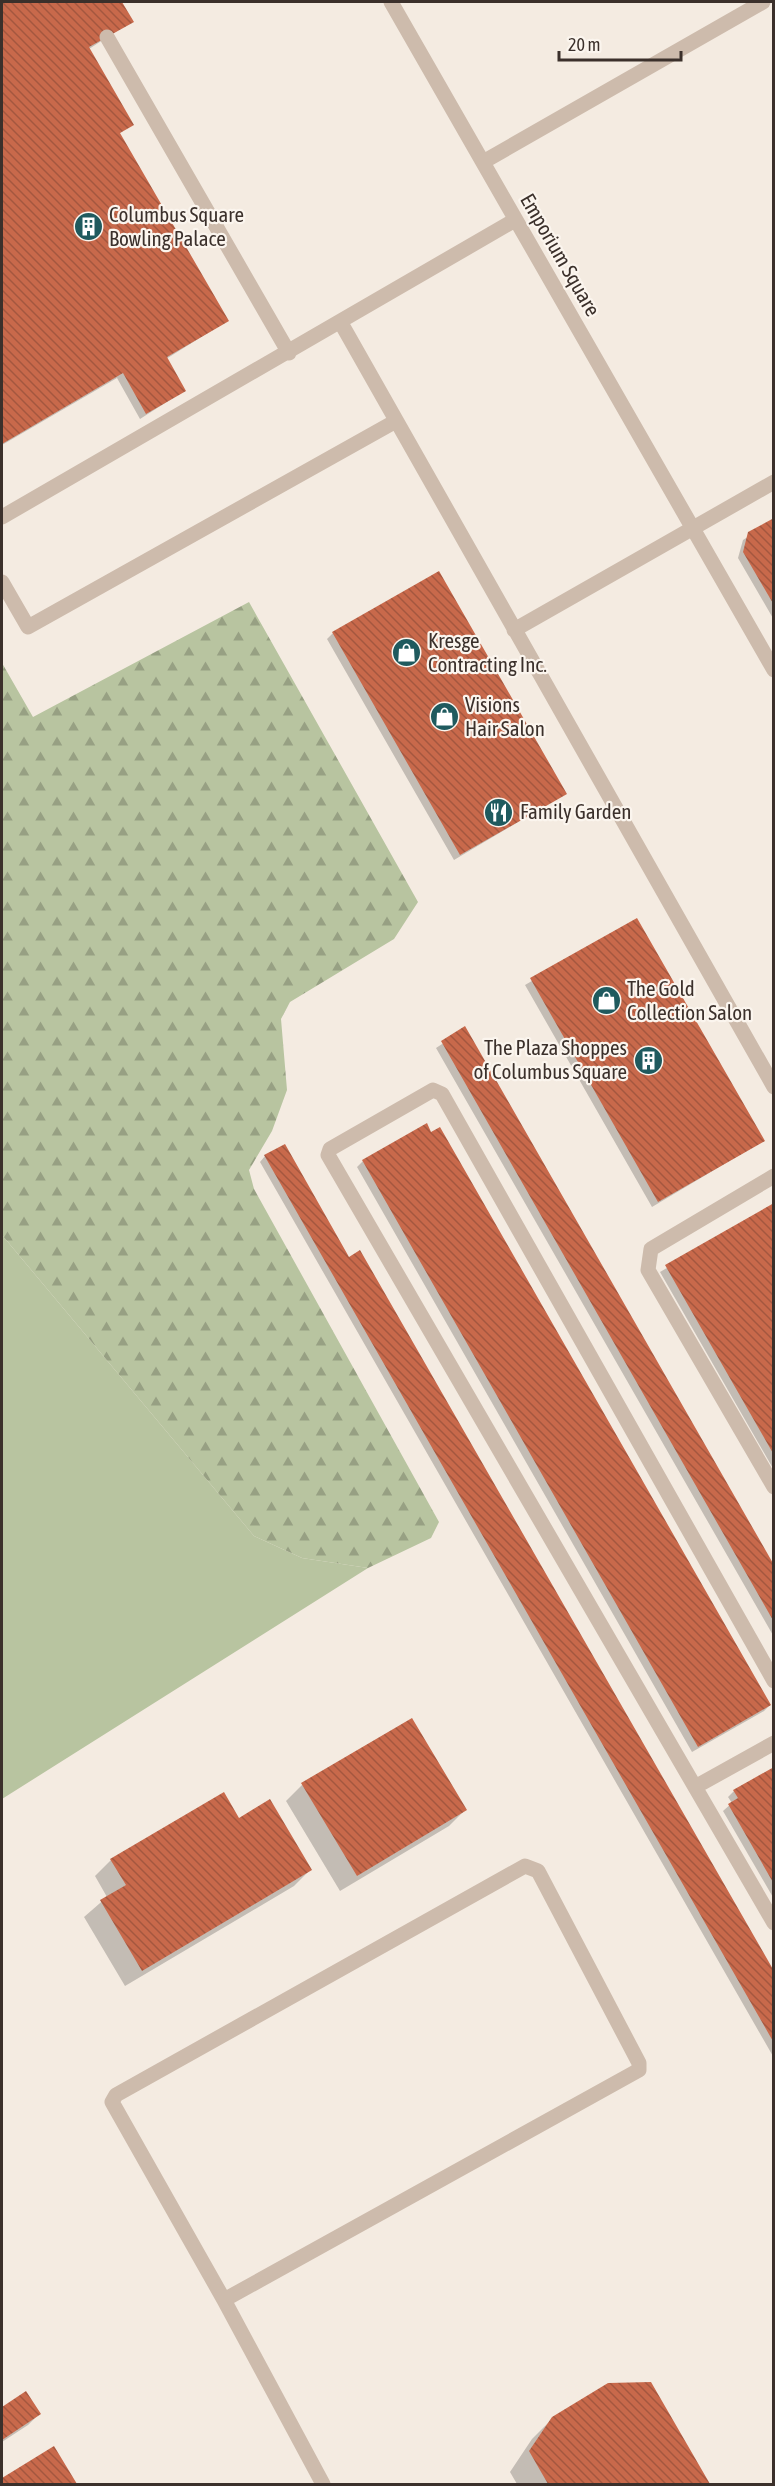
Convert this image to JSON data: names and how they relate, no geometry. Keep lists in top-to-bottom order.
{
  "streets": {
    "lane": ["Emporium Square"]
  },
  "places": {
    "building": ["Columbus Square Bowling Palace", "The Plaza Shoppes of Columbus Square"],
    "shop": ["Kresge Contracting Inc.", "Visions Hair Salon", "The Gold Collection Salon"],
    "restaurant": ["Family Garden"]
  },
  "scale_bar": "20 m"
}
